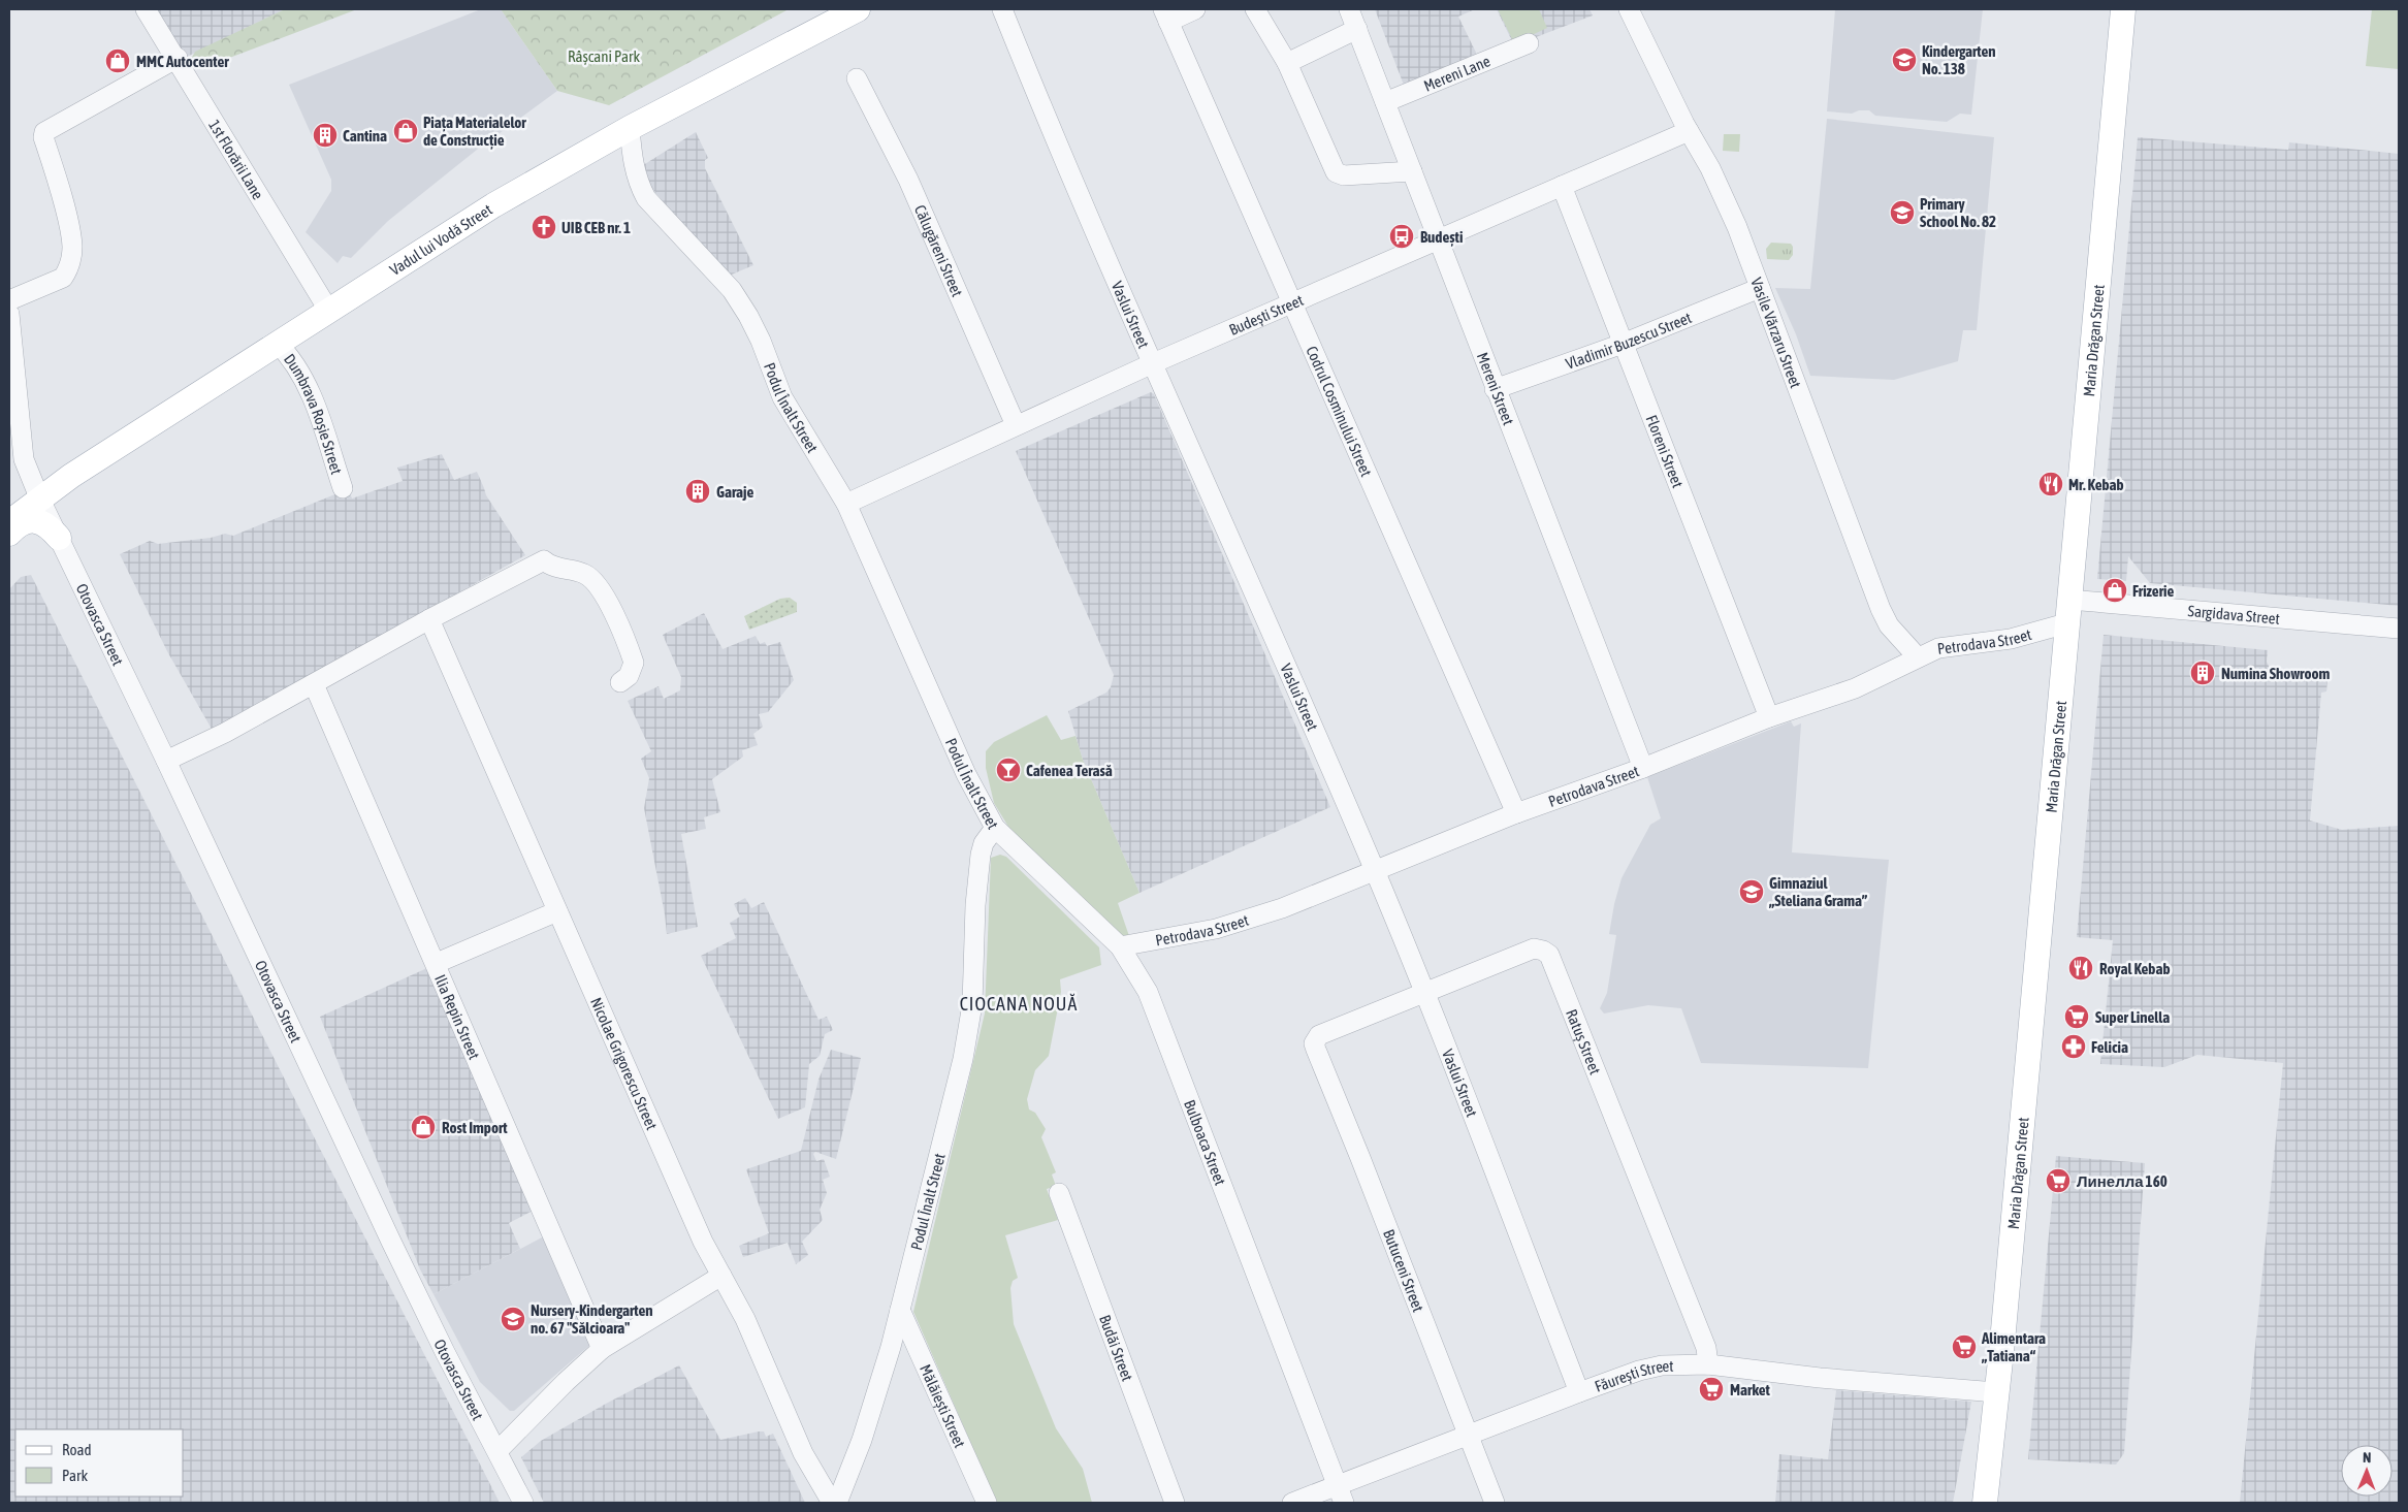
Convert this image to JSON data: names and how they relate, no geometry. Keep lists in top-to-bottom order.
{
  "streets": {
    "main road": ["Vadul lui Vodă Street", "Maria Drăgan Street"],
    "street": [
      "Mereni Lane",
      "1st Florării Lane",
      "Călugăreni Street",
      "Vaslui Street",
      "Budești Street",
      "Vasile Vărzaru Street",
      "Vladimir Buzescu Street",
      "Mereni Street",
      "Podul Înalt Street",
      "Codrul Cosminului Street",
      "Dumbrava Roșie Street",
      "Floreni Street",
      "Sargidava Street",
      "Otovasca Street",
      "Petrodava Street",
      "Ilia Repin Street",
      "Ratuș Street",
      "Nicolae Grigorescu Street",
      "Bulboaca Street",
      "Butuceni Street",
      "Budăi Street",
      "Făurești Street",
      "Mălăiești Street"
    ]
  },
  "crossings": [
    ["Mereni Lane", "Mereni Street"],
    ["1st Florării Lane", "Vadul lui Vodă Street"],
    ["Vadul lui Vodă Street", "Podul Înalt Street"],
    ["Vadul lui Vodă Street", "Dumbrava Roșie Street"],
    ["Vadul lui Vodă Street", "Otovasca Street"],
    ["Călugăreni Street", "Budești Street"],
    ["Vaslui Street", "Budești Street"],
    ["Vaslui Street", "Petrodava Street"],
    ["Vaslui Street", "Ratuș Street"],
    ["Vaslui Street", "Făurești Street"],
    ["Budești Street", "Vasile Vărzaru Street"],
    ["Budești Street", "Mereni Street"],
    ["Budești Street", "Podul Înalt Street"],
    ["Budești Street", "Codrul Cosminului Street"],
    ["Budești Street", "Floreni Street"],
    ["Vasile Vărzaru Street", "Vladimir Buzescu Street"],
    ["Vasile Vărzaru Street", "Petrodava Street"],
    ["Vladimir Buzescu Street", "Mereni Street"],
    ["Vladimir Buzescu Street", "Floreni Street"],
    ["Maria Drăgan Street", "Sargidava Street"],
    ["Maria Drăgan Street", "Petrodava Street"],
    ["Maria Drăgan Street", "Făurești Street"],
    ["Mereni Street", "Petrodava Street"],
    ["Podul Înalt Street", "Bulboaca Street"],
    ["Podul Înalt Street", "Mălăiești Street"],
    ["Codrul Cosminului Street", "Petrodava Street"],
    ["Floreni Street", "Petrodava Street"],
    ["Sargidava Street", "Petrodava Street"],
    ["Petrodava Street", "Bulboaca Street"],
    ["Ratuș Street", "Butuceni Street"],
    ["Ratuș Street", "Făurești Street"],
    ["Bulboaca Street", "Făurești Street"],
    ["Butuceni Street", "Făurești Street"]
  ],
  "districts": ["CIOCANA NOUĂ"],
  "parks": ["Râșcani Park"],
  "places": {
    "school or university": [
      "Kindergarten No. 138",
      "Primary School No. 82",
      "Gimnaziul „Steliana Grama”",
      "Nursery-Kindergarten no. 67 \"Sălcioara\""
    ],
    "shop": [
      "MMC Autocenter",
      "Piața Materialelor de Construcție",
      "Frizerie",
      "Rost Import"
    ],
    "building": ["Cantina", "Garaje", "Numina Showroom"],
    "church": ["UIB CEB nr. 1"],
    "bus stop": ["Budești"],
    "restaurant": ["Mr. Kebab", "Royal Kebab"],
    "bar": ["Cafenea Terasă"],
    "supermarket": [
      "Super Linella",
      "Линелла 160",
      "Alimentara „Tatiana“",
      "Market"
    ],
    "pharmacy": ["Felicia"]
  },
  "legend": ["Road", "Park"],
  "north": "top"
}
